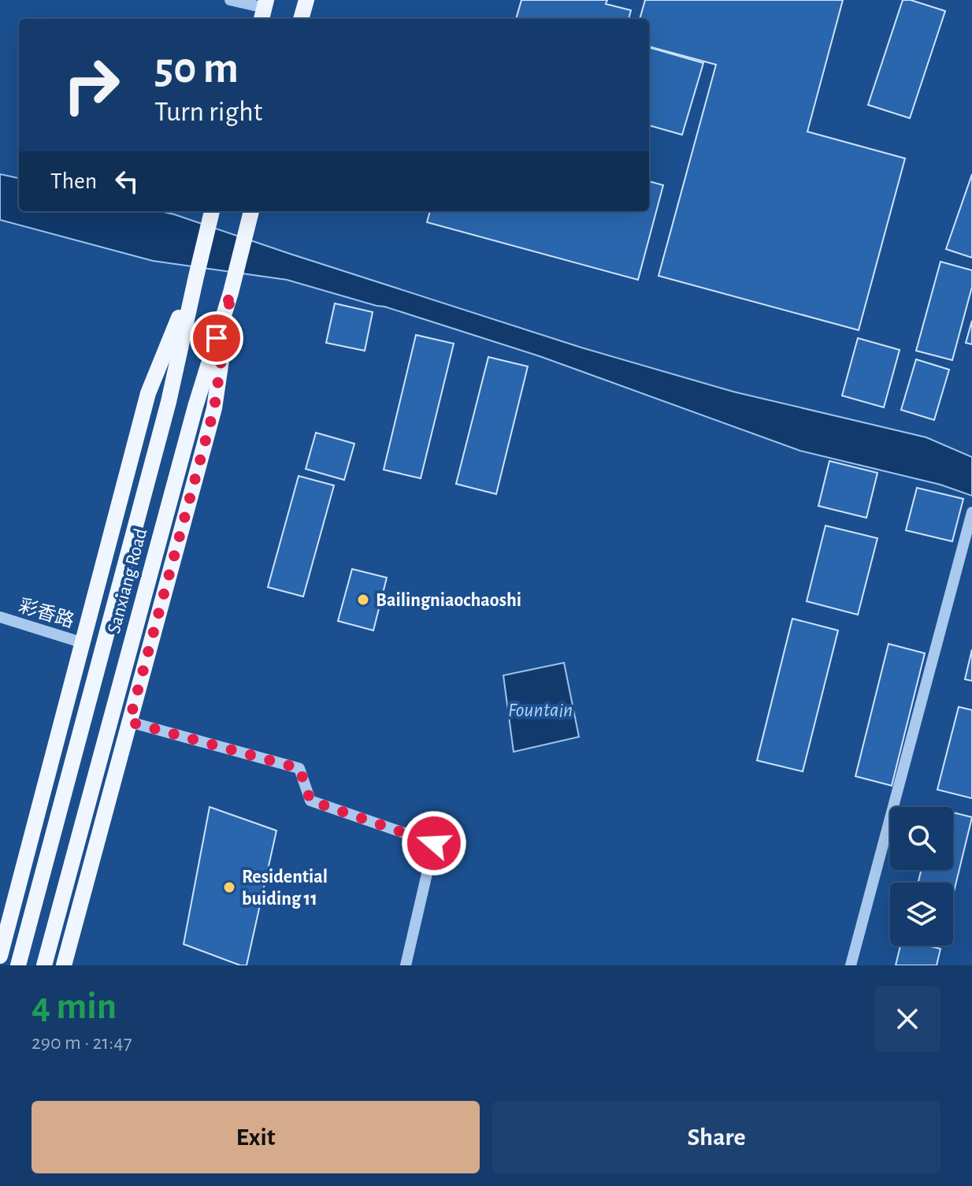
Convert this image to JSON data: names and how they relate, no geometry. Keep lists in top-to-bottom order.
{
  "streets": {
    "main road": ["Sanxiang Road"],
    "street": ["彩香路"]
  },
  "water": ["Fountain"],
  "places": ["Bailingniaochaoshi", "Residential buiding 11"],
  "page": {
    "turn": ["50 m", "Turn right"],
    "then": "Then",
    "heading": ["4 min", "290 m · 21:47"],
    "buttons": ["Exit", "Share"]
  }
}
